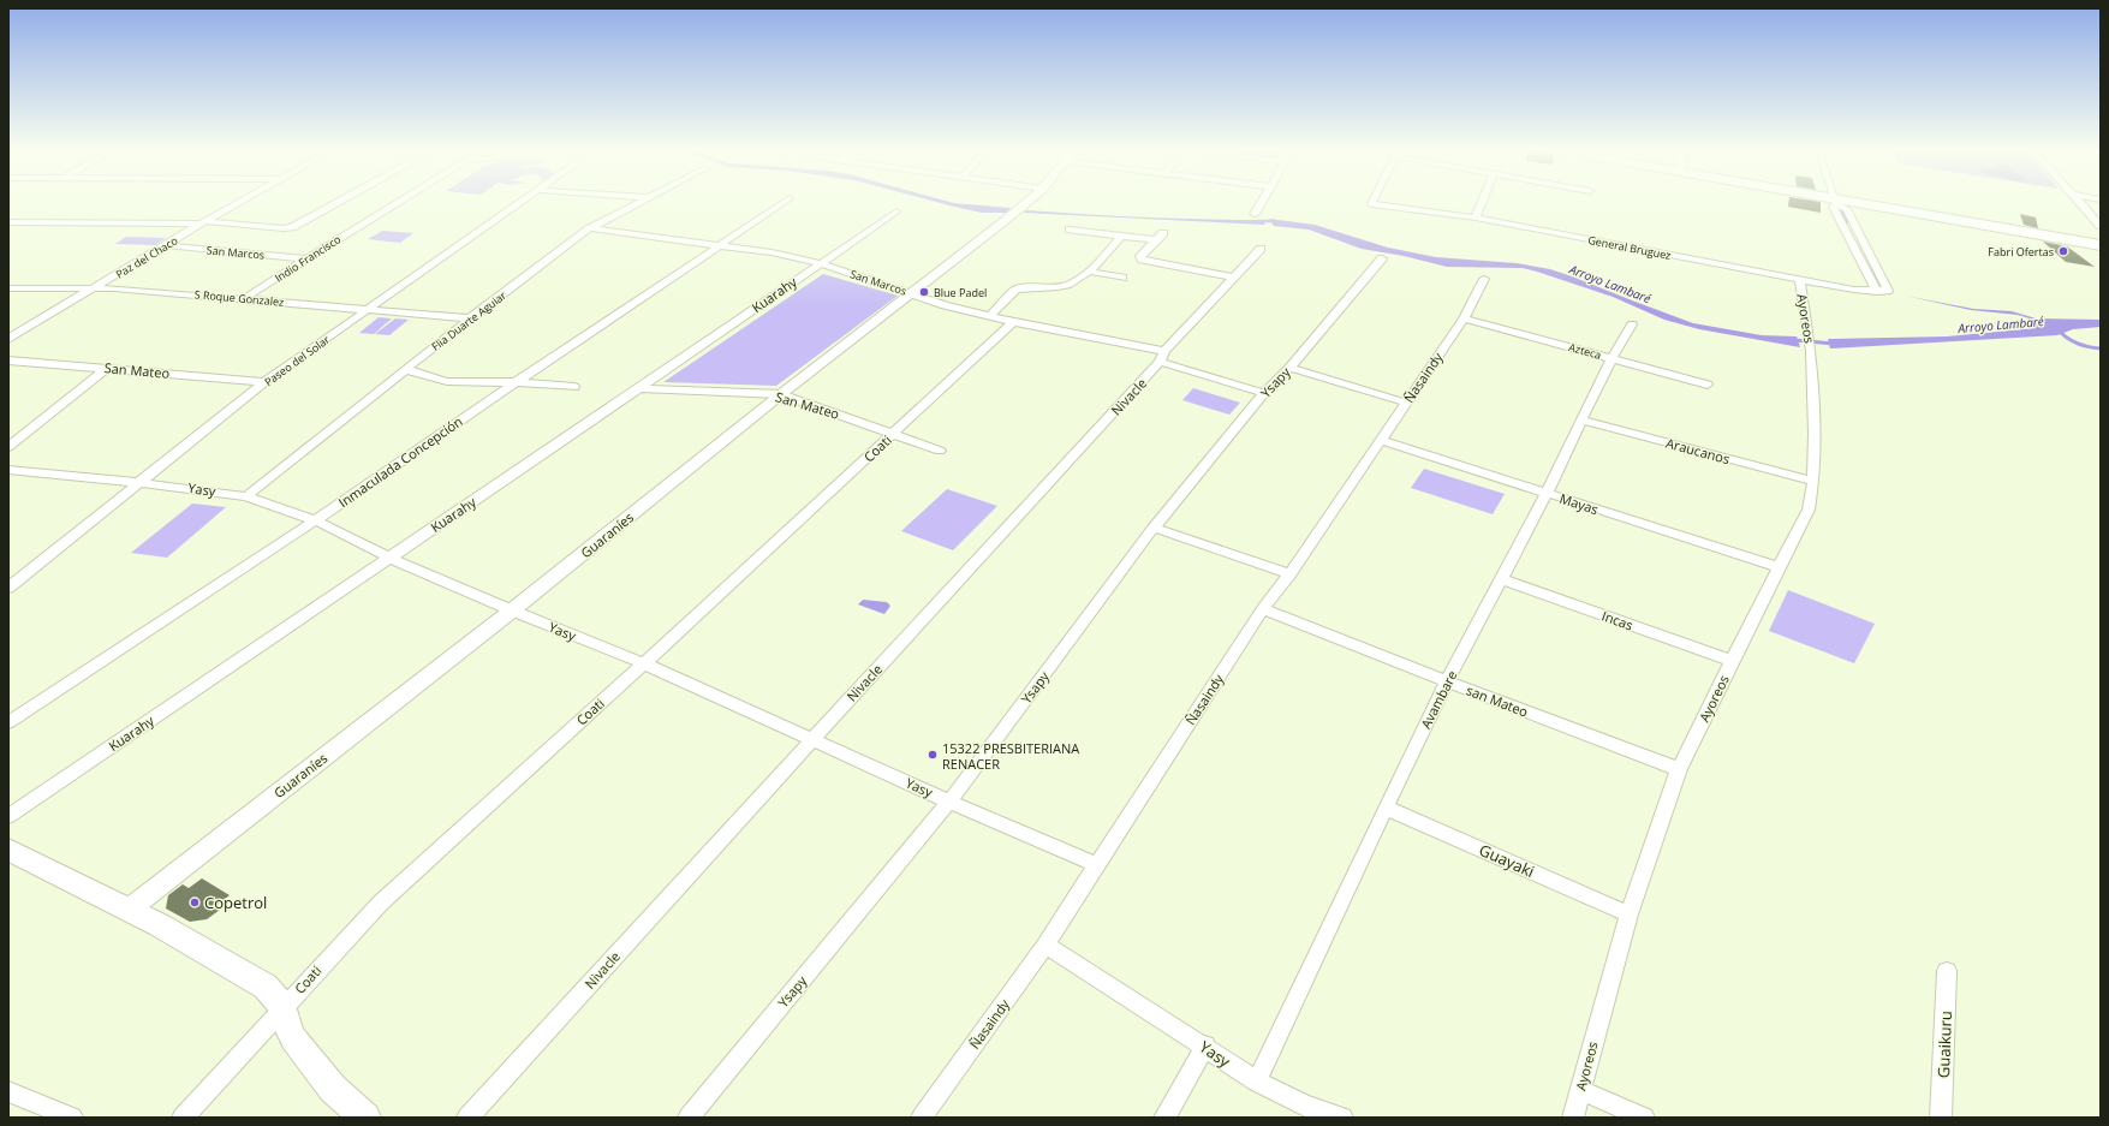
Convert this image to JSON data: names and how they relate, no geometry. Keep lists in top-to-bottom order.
{
  "streets": {
    "street": [
      "General Bruguez",
      "San Marcos",
      "Paz del Chaco",
      "Indio Francisco",
      "Kuarahy",
      "S Roque Gonzalez",
      "Ayoreos",
      "Flia Duarte Aguiar",
      "Azteca",
      "Paseo del Solar",
      "San Mateo",
      "Ñasaindy",
      "Ysapy",
      "Nivacle",
      "Coati",
      "Araucanos",
      "Inmaculada Concepción",
      "Yasy",
      "Mayas",
      "Guaraníes",
      "Incas",
      "Avambare",
      "san Mateo",
      "Guayaki",
      "Guaikuru"
    ]
  },
  "crossings": [
    ["General Bruguez", "Ayoreos"],
    ["San Marcos", "Paz del Chaco"],
    ["San Marcos", "Indio Francisco"],
    ["San Marcos", "Kuarahy"],
    ["San Marcos", "Flia Duarte Aguiar"],
    ["San Marcos", "Ysapy"],
    ["San Marcos", "Nivacle"],
    ["San Marcos", "Coati"],
    ["San Marcos", "Inmaculada Concepción"],
    ["San Marcos", "Guaraníes"],
    ["Paz del Chaco", "S Roque Gonzalez"],
    ["Indio Francisco", "S Roque Gonzalez"],
    ["Kuarahy", "San Mateo"],
    ["Kuarahy", "Yasy"],
    ["S Roque Gonzalez", "Flia Duarte Aguiar"],
    ["S Roque Gonzalez", "Paseo del Solar"],
    ["Ayoreos", "Araucanos"],
    ["Ayoreos", "Mayas"],
    ["Ayoreos", "Incas"],
    ["Ayoreos", "san Mateo"],
    ["Ayoreos", "Guayaki"],
    ["Flia Duarte Aguiar", "Yasy"],
    ["Azteca", "Ñasaindy"],
    ["Azteca", "Avambare"],
    ["Paseo del Solar", "San Mateo"],
    ["Paseo del Solar", "Yasy"],
    ["San Mateo", "Coati"],
    ["San Mateo", "Guaraníes"],
    ["Ñasaindy", "Yasy"],
    ["Ñasaindy", "Mayas"],
    ["Ñasaindy", "san Mateo"],
    ["Ysapy", "Yasy"],
    ["Nivacle", "Yasy"],
    ["Coati", "Yasy"],
    ["Araucanos", "Avambare"],
    ["Inmaculada Concepción", "Yasy"],
    ["Yasy", "Guaraníes"],
    ["Yasy", "Avambare"],
    ["Mayas", "Avambare"],
    ["Incas", "Avambare"],
    ["Avambare", "san Mateo"],
    ["Avambare", "Guayaki"]
  ],
  "water": ["Arroyo Lambaré"],
  "places": [
    "Fabri Ofertas",
    "Blue Padel",
    "15322 PRESBITERIANA RENACER",
    "Copetrol"
  ]
}
